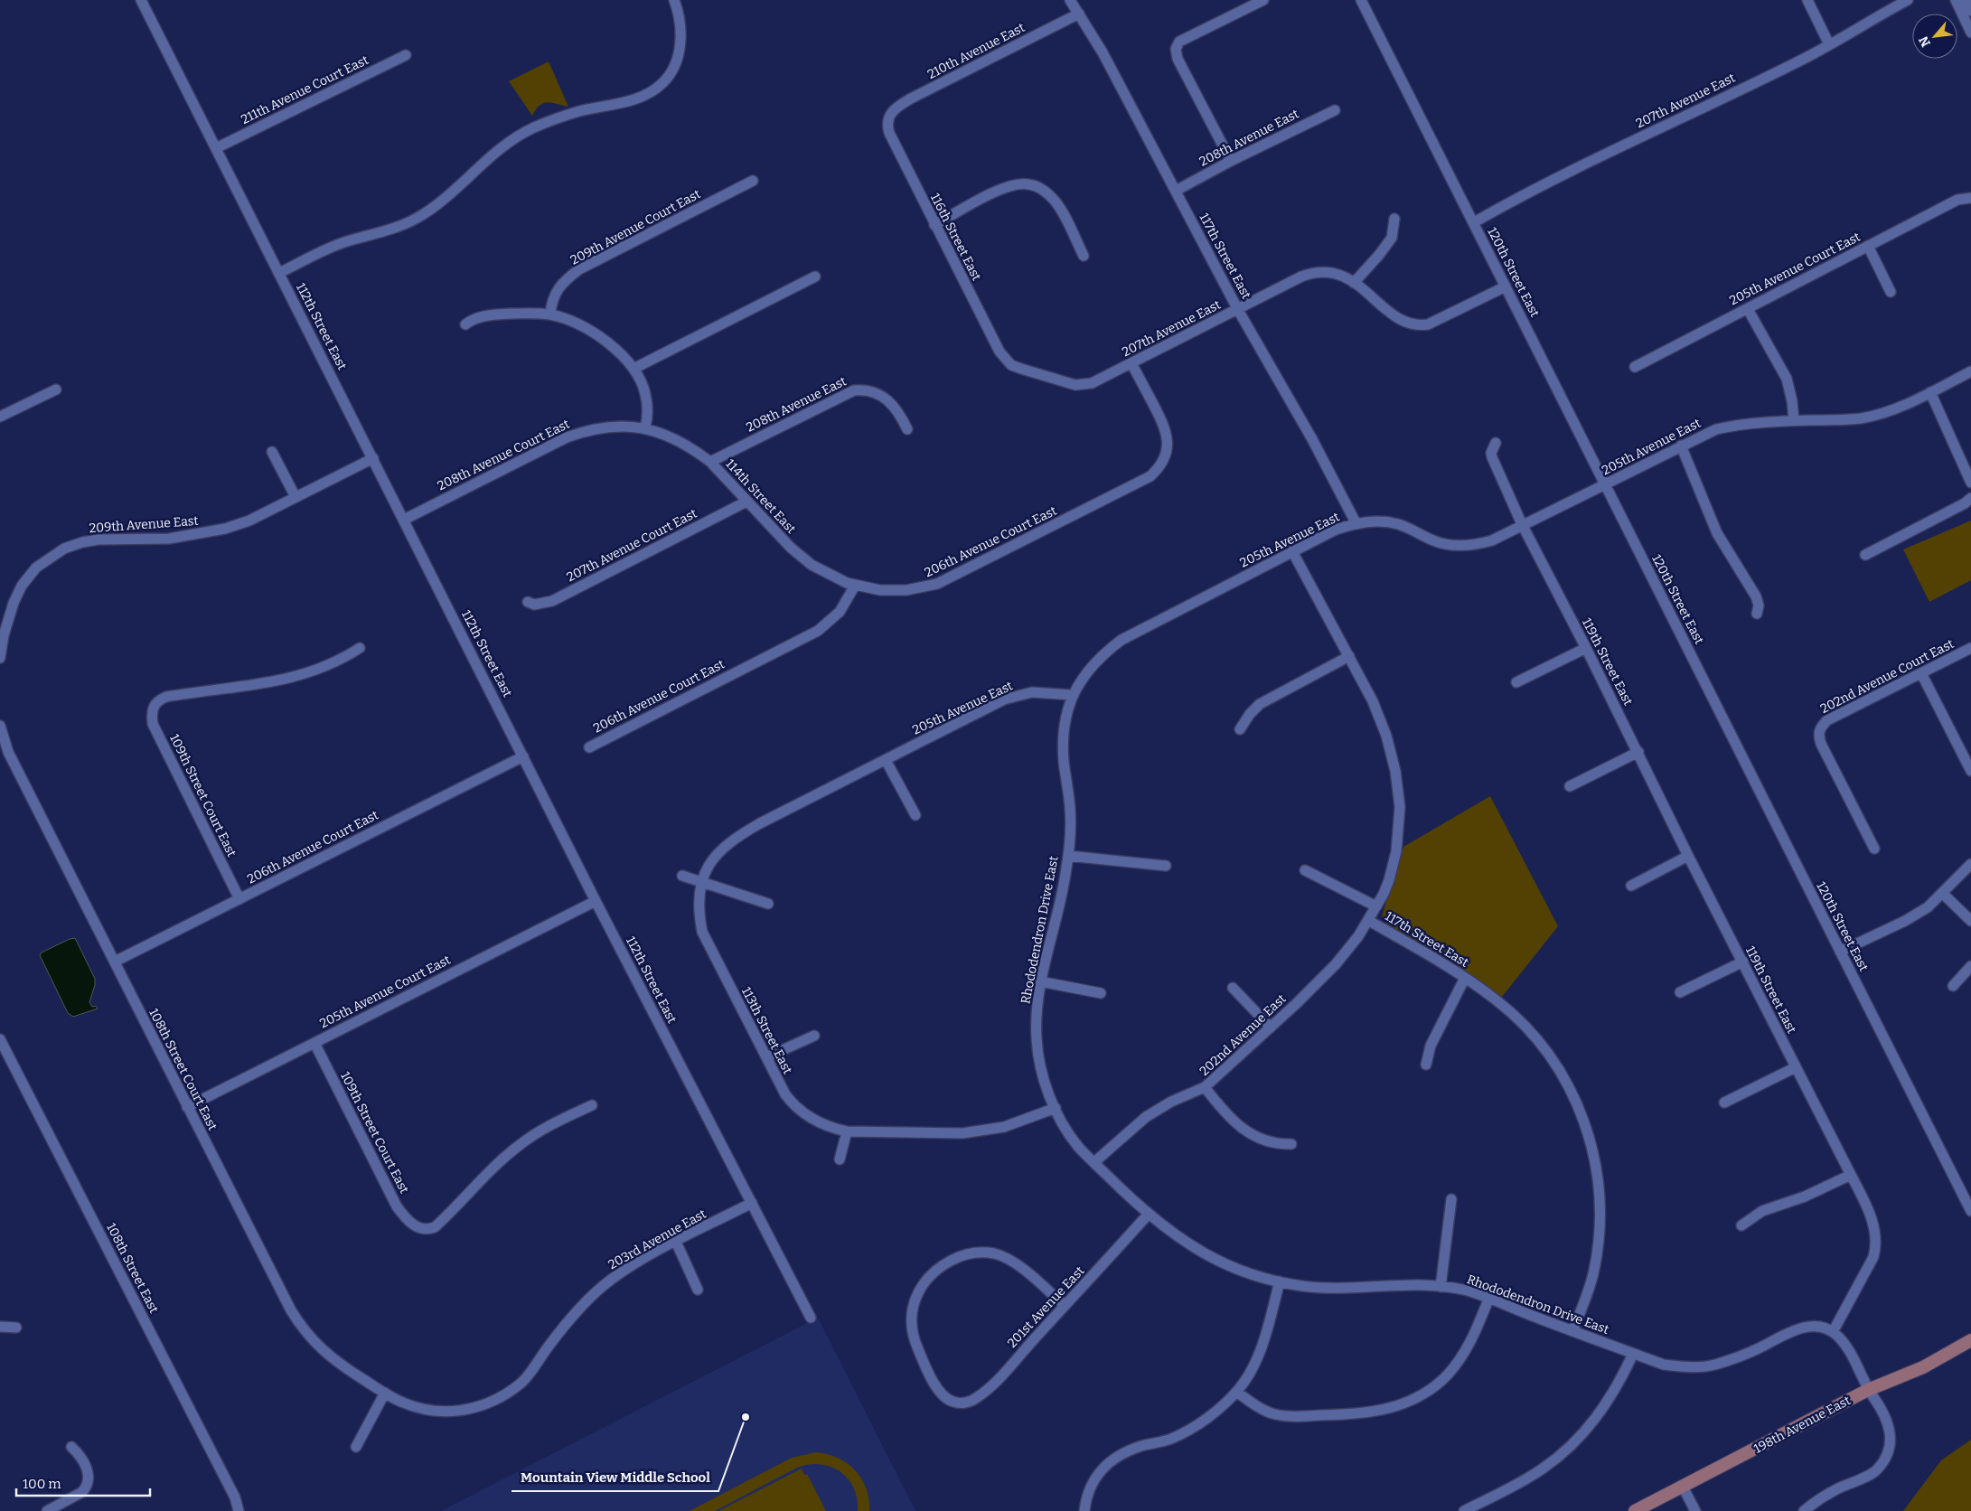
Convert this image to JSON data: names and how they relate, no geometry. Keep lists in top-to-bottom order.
{
  "streets": {
    "main road": ["198th Avenue East"],
    "street": [
      "210th Avenue East",
      "211th Avenue Court East",
      "207th Avenue East",
      "208th Avenue East",
      "209th Avenue Court East",
      "116th Street East",
      "117th Street East",
      "205th Avenue Court East",
      "120th Street East",
      "112th Street East",
      "205th Avenue East",
      "208th Avenue Court East",
      "114th Street East",
      "209th Avenue East",
      "206th Avenue Court East",
      "207th Avenue Court East",
      "119th Street East",
      "202nd Avenue Court East",
      "109th Street Court East",
      "Rhododendron Drive East",
      "113th Street East",
      "202nd Avenue East",
      "108th Street Court East",
      "203rd Avenue East",
      "108th Street East",
      "201st Avenue East"
    ]
  },
  "crossings": [
    ["210th Avenue East", "116th Street East"],
    ["210th Avenue East", "117th Street East"],
    ["211th Avenue Court East", "112th Street East"],
    ["207th Avenue East", "116th Street East"],
    ["207th Avenue East", "117th Street East"],
    ["207th Avenue East", "120th Street East"],
    ["207th Avenue East", "206th Avenue Court East"],
    ["208th Avenue East", "117th Street East"],
    ["208th Avenue East", "114th Street East"],
    ["117th Street East", "205th Avenue East"],
    ["117th Street East", "Rhododendron Drive East"],
    ["117th Street East", "202nd Avenue East"],
    ["205th Avenue Court East", "112th Street East"],
    ["205th Avenue Court East", "109th Street Court East"],
    ["205th Avenue Court East", "108th Street Court East"],
    ["120th Street East", "205th Avenue East"],
    ["112th Street East", "208th Avenue Court East"],
    ["112th Street East", "209th Avenue East"],
    ["112th Street East", "206th Avenue Court East"],
    ["112th Street East", "203rd Avenue East"],
    ["205th Avenue East", "119th Street East"],
    ["205th Avenue East", "Rhododendron Drive East"],
    ["205th Avenue East", "113th Street East"],
    ["208th Avenue Court East", "114th Street East"],
    ["114th Street East", "206th Avenue Court East"],
    ["114th Street East", "207th Avenue Court East"],
    ["206th Avenue Court East", "109th Street Court East"],
    ["206th Avenue Court East", "108th Street Court East"],
    ["119th Street East", "Rhododendron Drive East"],
    ["Rhododendron Drive East", "202nd Avenue East"],
    ["Rhododendron Drive East", "201st Avenue East"],
    ["108th Street Court East", "203rd Avenue East"]
  ],
  "places": ["Mountain View Middle School"],
  "scale_bar": "100 m",
  "north": "bottom left"
}
